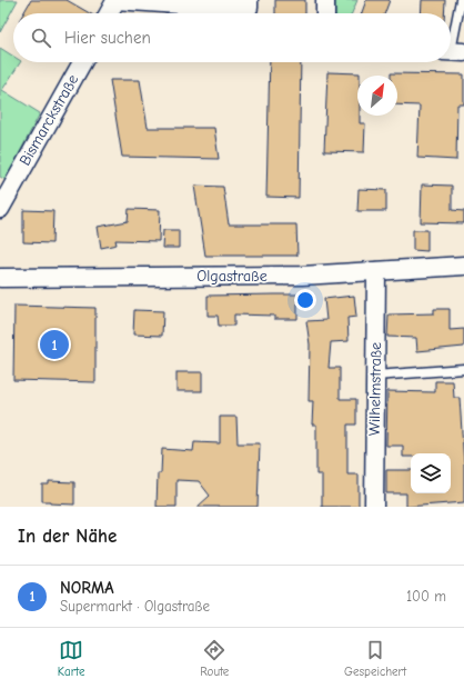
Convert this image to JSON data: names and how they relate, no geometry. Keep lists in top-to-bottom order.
{
  "streets": {
    "street": ["Bismarckstraße", "Olgastraße", "Wilhelmstraße"]
  },
  "crossings": [
    ["Olgastraße", "Wilhelmstraße"]
  ],
  "north": "top right",
  "page": {
    "search": "Hier suchen",
    "pins": "1",
    "heading": "In der Nähe",
    "list": [
      {
        "mark": "1",
        "name": "NORMA",
        "note": "Supermarkt · Olgastraße",
        "value": "100 m"
      }
    ],
    "nav": ["Karte", "Route", "Gespeichert"]
  }
}
